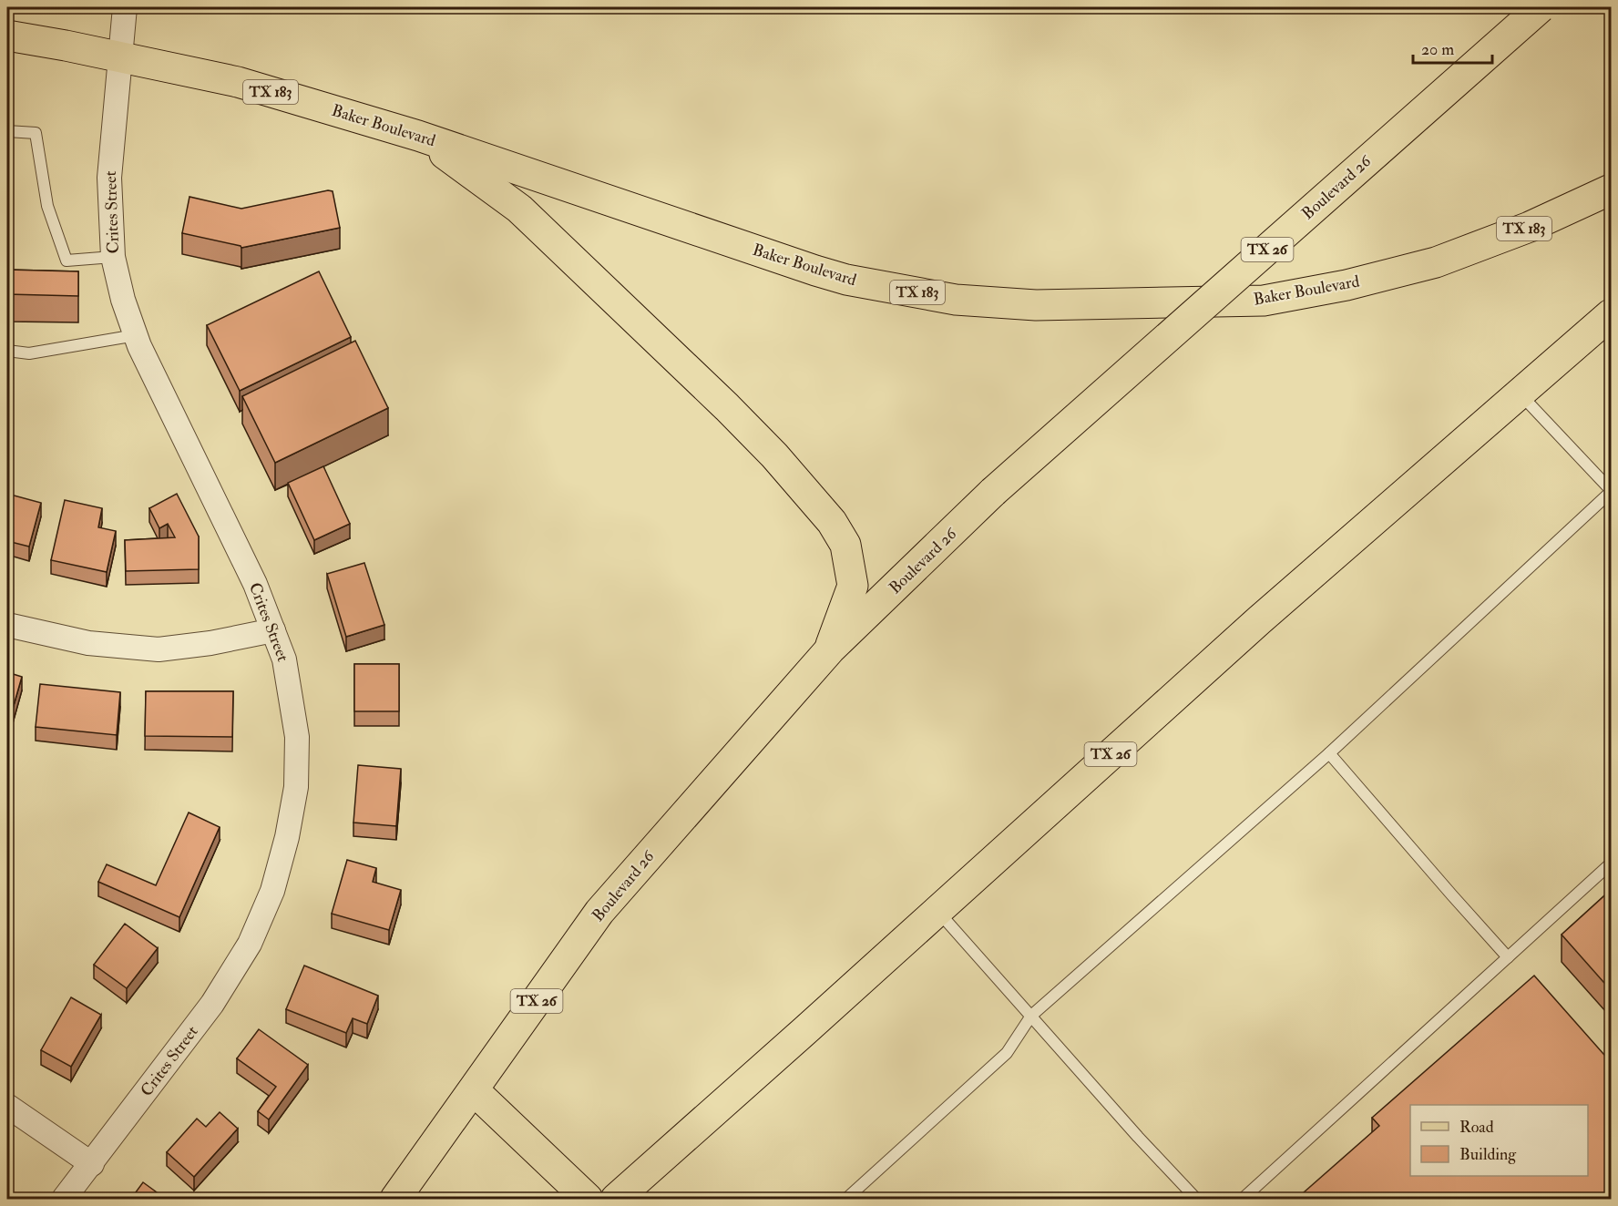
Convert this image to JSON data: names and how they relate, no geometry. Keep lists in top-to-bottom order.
{
  "streets": {
    "main road": [
      "TX 183",
      "Baker Boulevard",
      "Boulevard 26",
      "TX 26"
    ],
    "street": ["Crites Street"]
  },
  "crossings": [
    ["Baker Boulevard", "Crites Street"]
  ],
  "legend": ["Road", "Building"],
  "scale_bar": "20 m"
}
